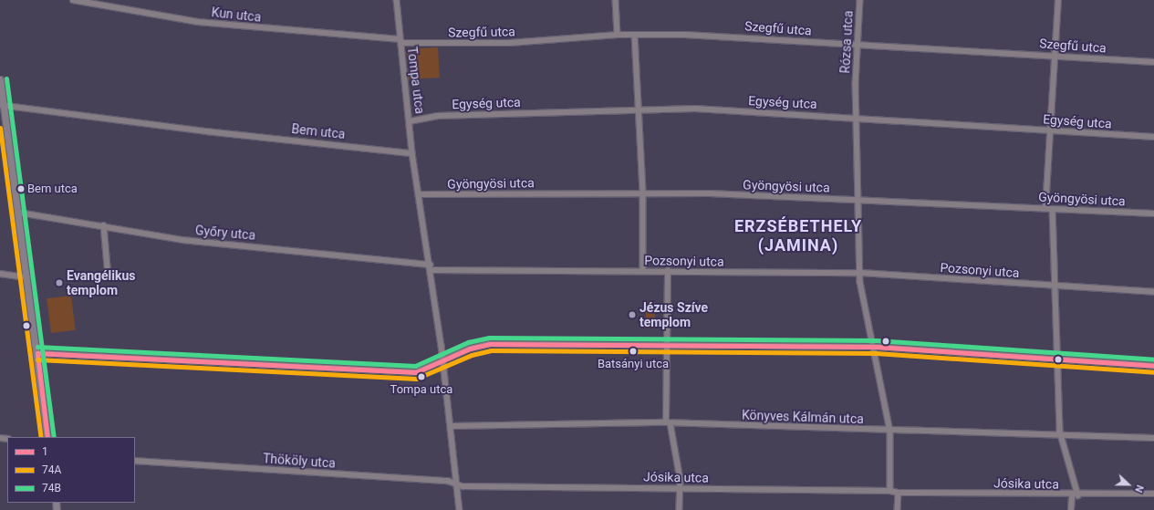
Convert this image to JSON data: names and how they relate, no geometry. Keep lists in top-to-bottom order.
{
  "streets": {
    "street": [
      "Kun utca",
      "Szegfű utca",
      "Rózsa utca",
      "Tompa utca",
      "Egység utca",
      "Bem utca",
      "Gyöngyösi utca",
      "Győry utca",
      "Pozsonyi utca",
      "Könyves Kálmán utca",
      "Thököly utca",
      "Jósika utca"
    ]
  },
  "crossings": [
    ["Kun utca", "Szegfű utca"],
    ["Kun utca", "Tompa utca"],
    ["Szegfű utca", "Rózsa utca"],
    ["Szegfű utca", "Tompa utca"],
    ["Rózsa utca", "Egység utca"],
    ["Rózsa utca", "Gyöngyösi utca"],
    ["Rózsa utca", "Pozsonyi utca"],
    ["Rózsa utca", "Könyves Kálmán utca"],
    ["Rózsa utca", "Jósika utca"],
    ["Tompa utca", "Egység utca"],
    ["Tompa utca", "Bem utca"],
    ["Tompa utca", "Gyöngyösi utca"],
    ["Tompa utca", "Győry utca"],
    ["Tompa utca", "Pozsonyi utca"],
    ["Tompa utca", "Könyves Kálmán utca"],
    ["Tompa utca", "Thököly utca"],
    ["Győry utca", "Pozsonyi utca"],
    ["Thököly utca", "Jósika utca"]
  ],
  "districts": ["ERZSÉBETHELY (JAMINA)"],
  "places": [
    "Bem utca",
    "Evangélikus templom",
    "Jézus Szíve templom",
    "Batsányi utca",
    "Tompa utca"
  ],
  "lines": ["transit line 74B", "transit line 74A", "transit line 1"],
  "legend": ["1", "74A", "74B"],
  "north": "right"
}
